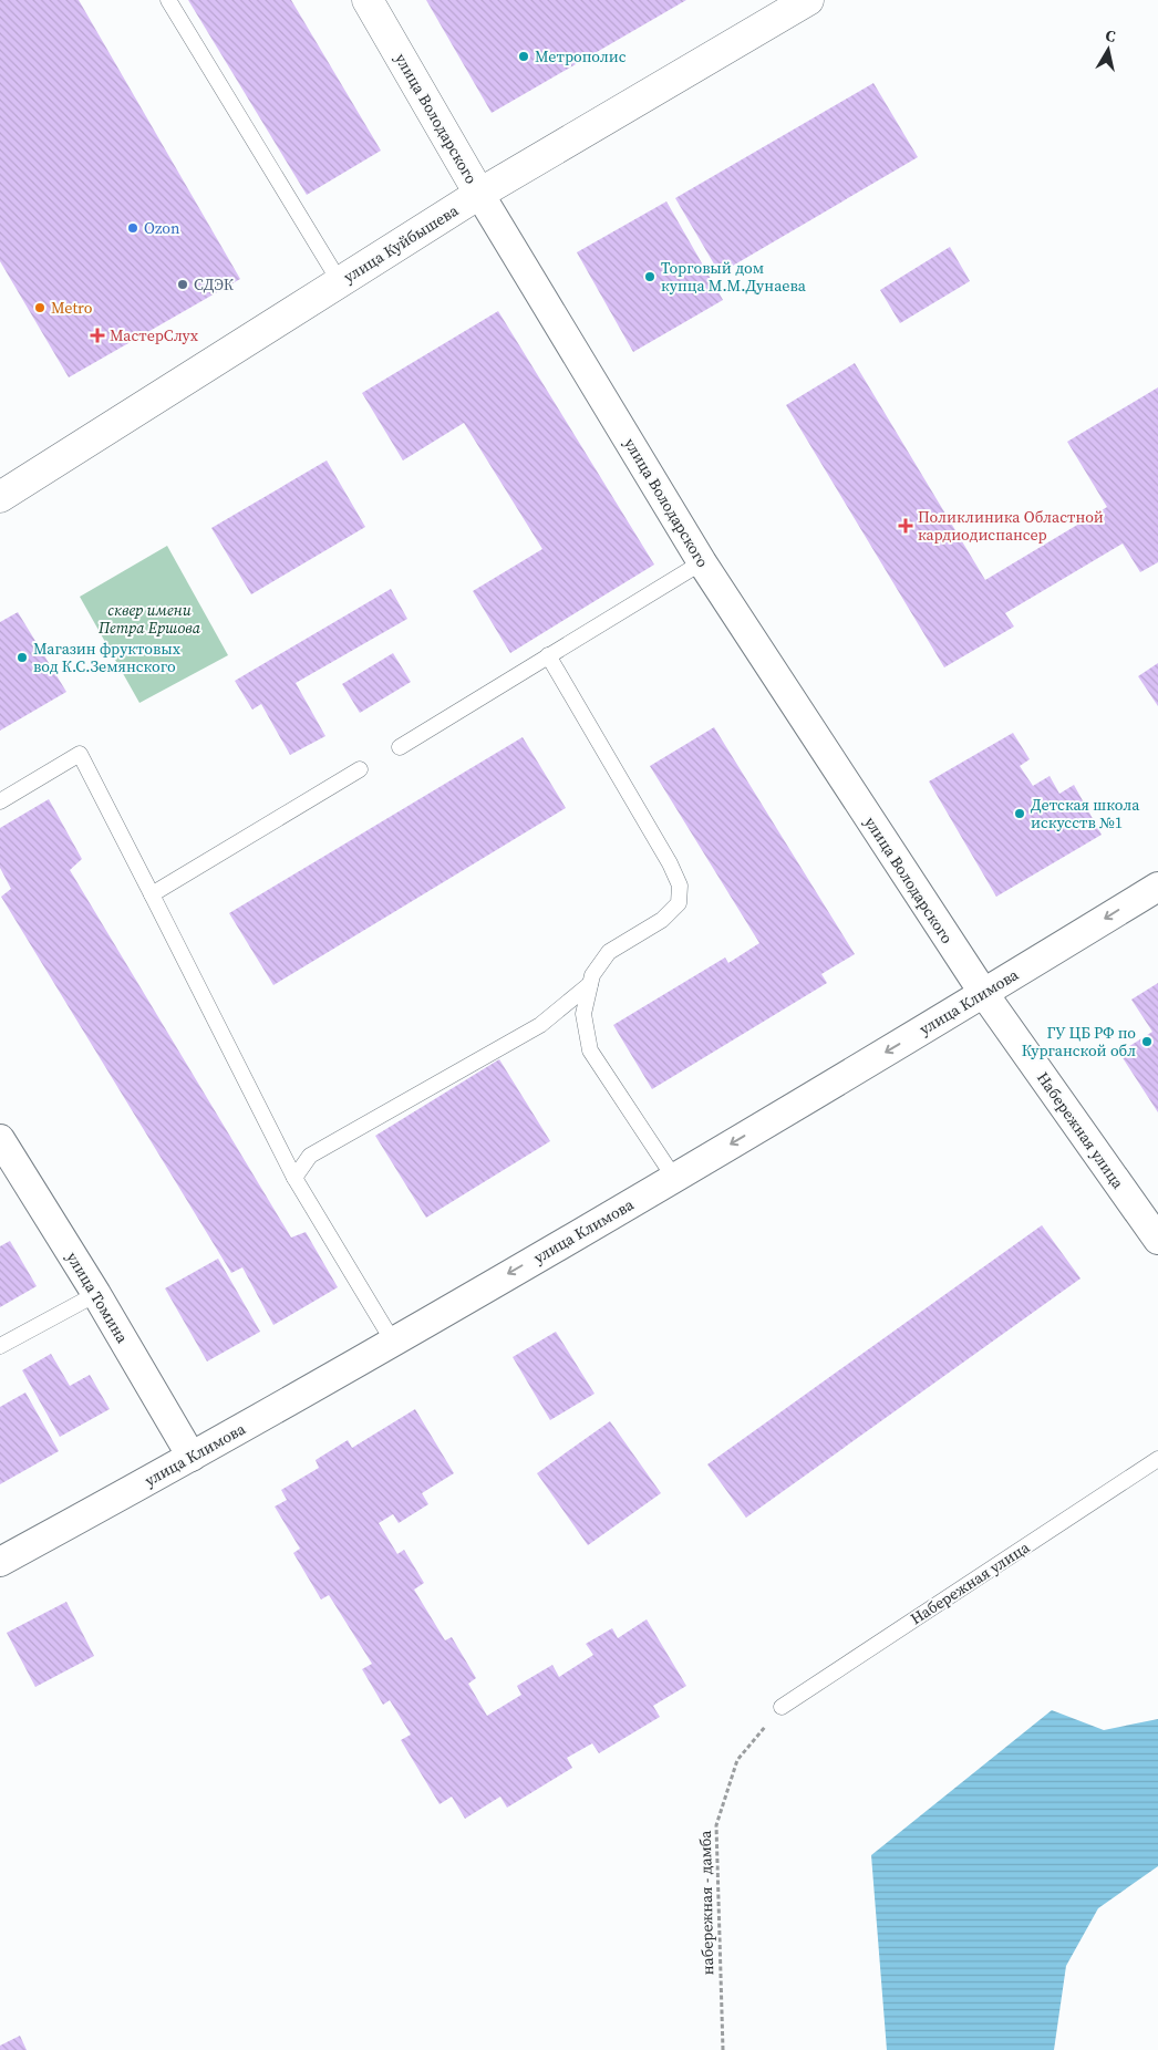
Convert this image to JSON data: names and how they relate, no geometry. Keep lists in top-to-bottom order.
{
  "streets": {
    "main road": ["улица Володарского", "улица Куйбышева"],
    "street": ["улица Климова", "Набережная улица", "улица Томина"],
    "path": ["набережная - дамба"]
  },
  "crossings": [
    ["улица Володарского", "улица Куйбышева"],
    ["улица Володарского", "улица Климова"],
    ["улица Володарского", "Набережная улица"],
    ["улица Климова", "Набережная улица"],
    ["улица Климова", "улица Томина"],
    ["Набережная улица", "набережная - дамба"]
  ],
  "one_way": ["улица Климова"],
  "parks": ["сквер имени Петра Ершова"],
  "places": {
    "other": [
      "Метрополис",
      "Ozon",
      "Торговый дом купца М.М.Дунаева",
      "СДЭК",
      "Metro",
      "Магазин фруктовых вод К.С.Земянского",
      "Детская школа искусств №1",
      "ГУ ЦБ РФ по Курганской обл"
    ],
    "health": ["МастерСлух", "Поликлиника Областной кардиодиспансер"]
  },
  "north": "top"
}
